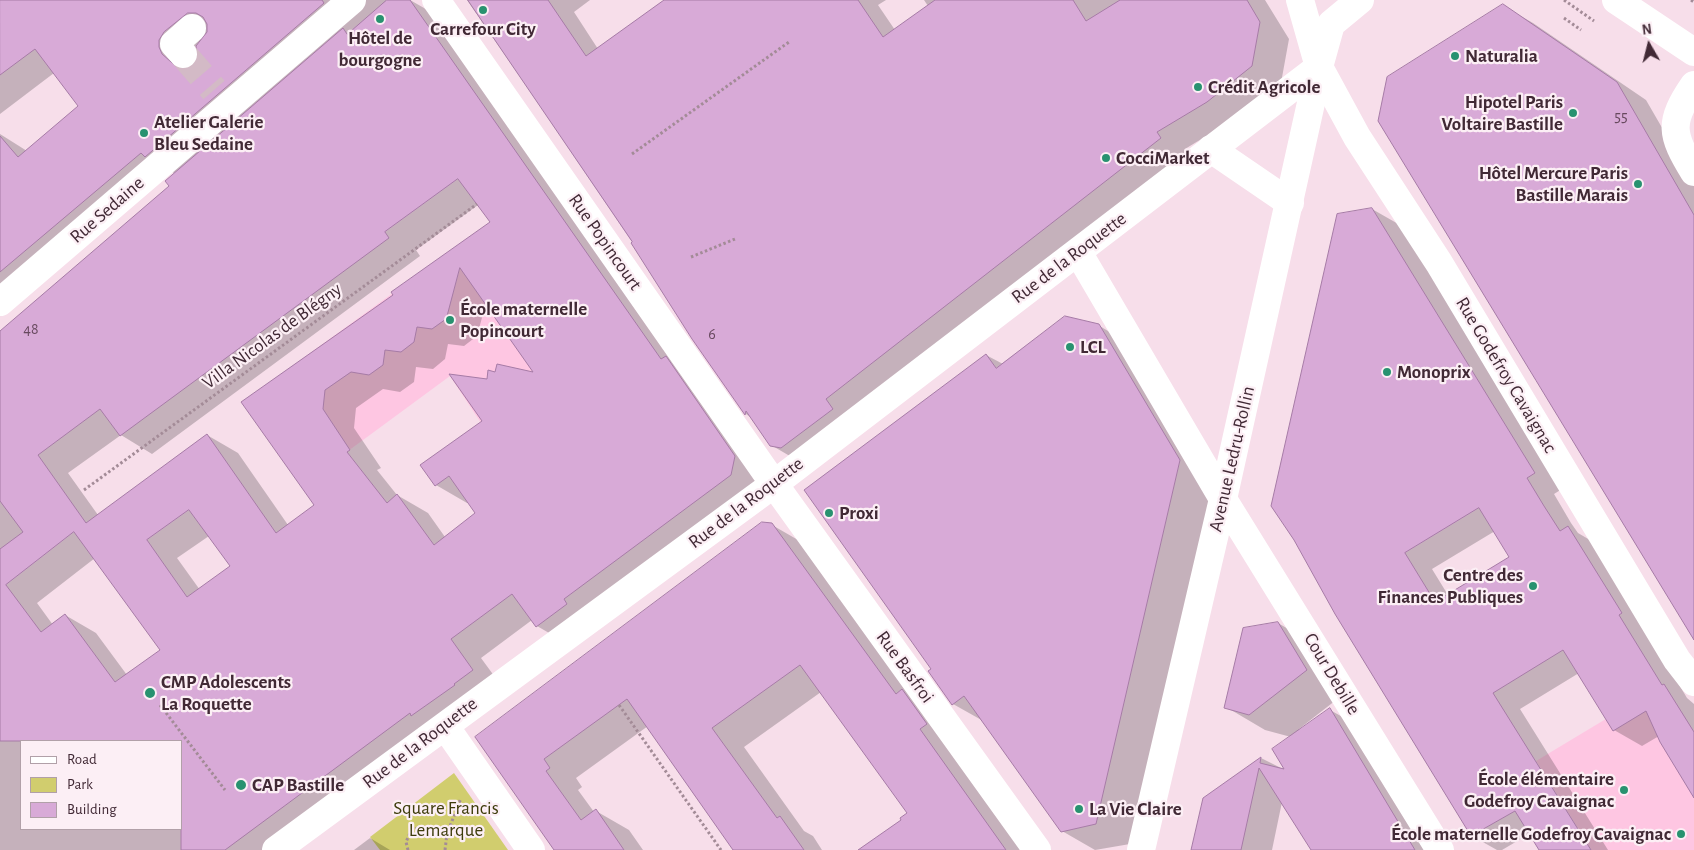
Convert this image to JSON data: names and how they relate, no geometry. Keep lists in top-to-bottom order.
{
  "streets": {
    "street": [
      "Rue Sedaine",
      "Rue Popincourt",
      "Rue de la Roquette",
      "Rue Godefroy Cavaignac",
      "Avenue Ledru-Rollin",
      "Rue Basfroi",
      "Cour Debille"
    ],
    "path": ["Villa Nicolas de Blégny"]
  },
  "crossings": [
    ["Rue Popincourt", "Rue de la Roquette"],
    ["Rue Popincourt", "Rue Basfroi"],
    ["Rue de la Roquette", "Rue Godefroy Cavaignac"],
    ["Rue de la Roquette", "Avenue Ledru-Rollin"],
    ["Rue de la Roquette", "Rue Basfroi"],
    ["Rue de la Roquette", "Cour Debille"],
    ["Rue Godefroy Cavaignac", "Avenue Ledru-Rollin"],
    ["Avenue Ledru-Rollin", "Cour Debille"]
  ],
  "parks": ["Square Francis Lemarque"],
  "places": [
    "Carrefour City",
    "Hôtel de bourgogne",
    "Naturalia",
    "Crédit Agricole",
    "Hipotel Paris Voltaire Bastille",
    "Atelier Galerie Bleu Sedaine",
    "CocciMarket",
    "Hôtel Mercure Paris Bastille Marais",
    "École maternelle Popincourt",
    "LCL",
    "Monoprix",
    "Proxi",
    "Centre des Finances Publiques",
    "CMP Adolescents La Roquette",
    "CAP Bastille",
    "École élémentaire Godefroy Cavaignac",
    "La Vie Claire",
    "École maternelle Godefroy Cavaignac"
  ],
  "house_numbers": ["55", "48", "6"],
  "legend": ["Road", "Park", "Building"],
  "north": "top"
}
